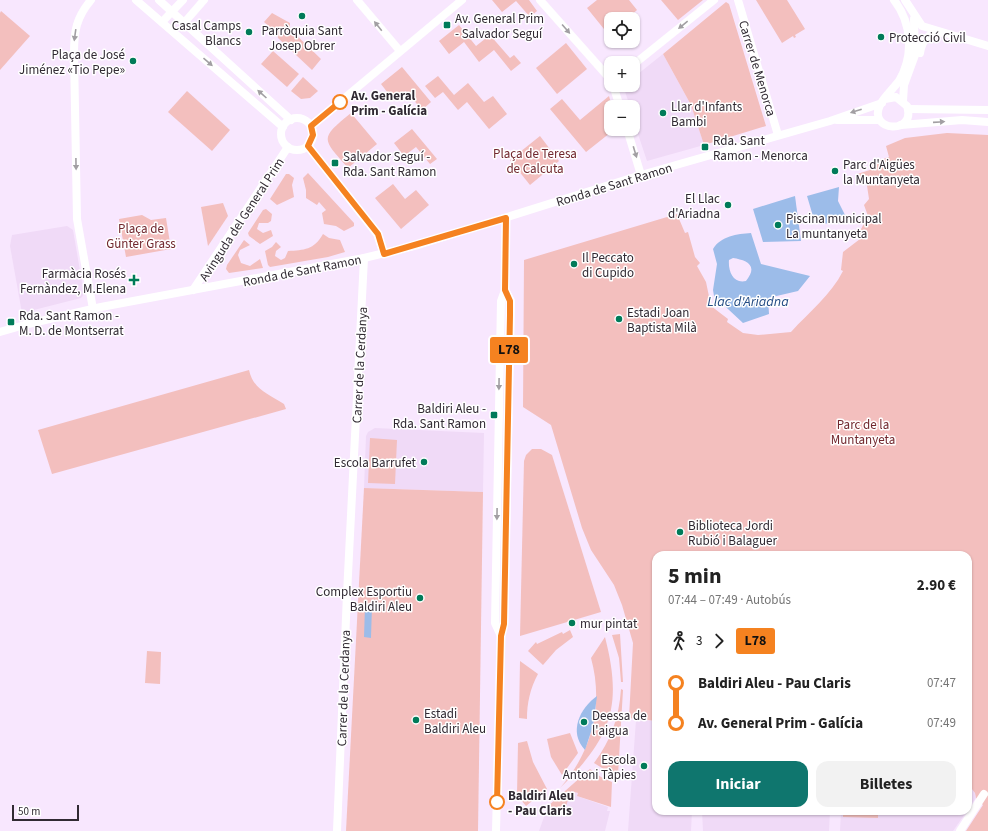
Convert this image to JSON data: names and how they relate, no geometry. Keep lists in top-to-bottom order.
{
  "streets": {
    "street": [
      "Carrer de Menorca",
      "Ronda de Sant Ramon",
      "Avinguda del General Prim",
      "Carrer de la Cerdanya"
    ]
  },
  "crossings": [
    ["Carrer de Menorca", "Ronda de Sant Ramon"],
    ["Ronda de Sant Ramon", "Avinguda del General Prim"],
    ["Ronda de Sant Ramon", "Carrer de la Cerdanya"]
  ],
  "water": ["Llac d'Ariadna"],
  "parks": ["Plaça de Teresa de Calcuta", "Plaça de Günter Grass", "Parc de la Muntanyeta"],
  "places": {
    "other": [
      "Parròquia Sant Josep Obrer",
      "Casal Camps Blancs",
      "Protecció Civil",
      "Plaça de José Jiménez «Tio Pepe»",
      "Av. General Prim - Galícia",
      "Llar d'Infants Bambi",
      "Parc d'Aigües la Muntanyeta",
      "El Llac d'Ariadna",
      "Piscina municipal La muntanyeta",
      "Il Peccato di Cupido",
      "Estadi Joan Baptista Milà",
      "Escola Barrufet",
      "Biblioteca Jordi Rubió i Balaguer",
      "Complex Esportiu Baldiri Aleu",
      "mur pintat",
      "Estadi Baldiri Aleu",
      "Deessa de l'aigua",
      "Escola Antoni Tàpies",
      "Baldiri Aleu - Pau Claris"
    ],
    "transit": [
      "Av. General Prim - Salvador Seguí",
      "Rda. Sant Ramon - Menorca",
      "Salvador Seguí - Rda. Sant Ramon",
      "Rda. Sant Ramon - M. D. de Montserrat",
      "Baldiri Aleu - Rda. Sant Ramon"
    ],
    "health": ["Farmàcia Rosés Fernàndez, M.Elena"]
  },
  "lines": ["bus line L78"],
  "scale_bar": "50 m",
  "page": {
    "on_map": "L78",
    "map_buttons": ["+", "−"],
    "heading": ["5 min", "07:44 – 07:49 · Autobús", "2.90 €"],
    "legs": ["3", "L78"],
    "list": [
      {
        "name": "Baldiri Aleu - Pau Claris",
        "value": "07:47"
      },
      {
        "name": "Av. General Prim - Galícia",
        "value": "07:49"
      }
    ],
    "buttons": ["Iniciar", "Billetes"],
    "scale": "50 m"
  }
}
